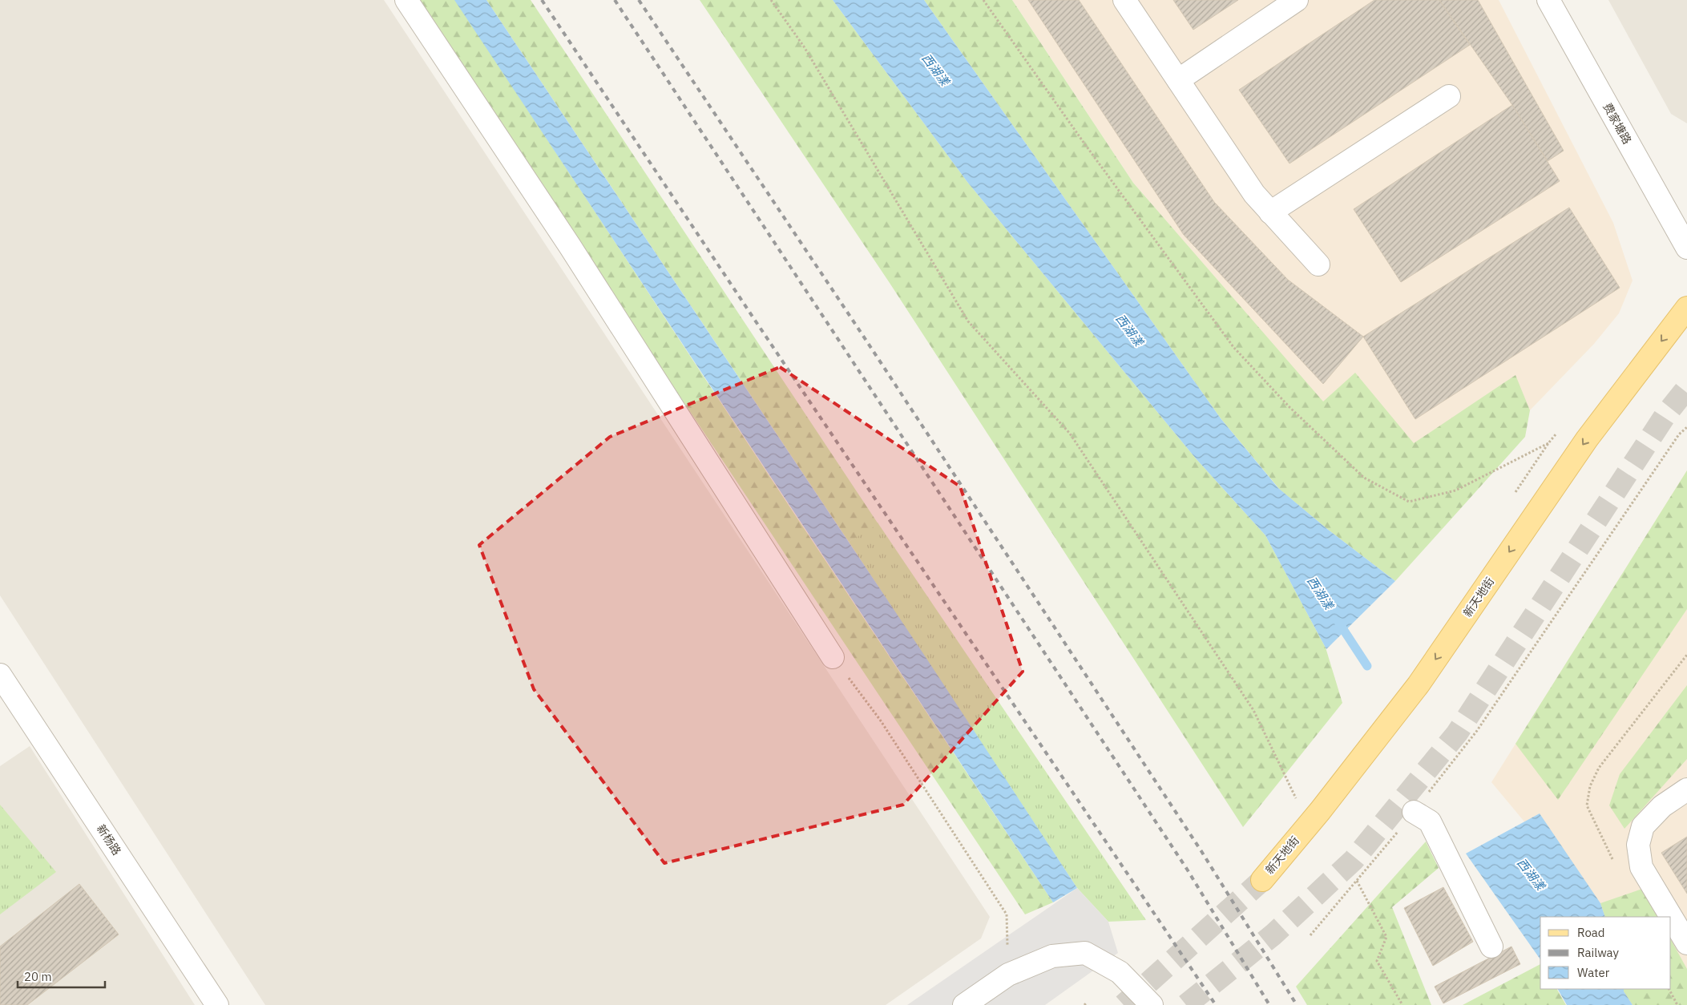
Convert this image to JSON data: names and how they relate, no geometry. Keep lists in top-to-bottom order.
{
  "streets": {
    "main road": ["新天地街"],
    "street": ["费家塘路", "新杨路"]
  },
  "one_way": ["新天地街"],
  "water": ["西湖漾"],
  "legend": ["Road", "Railway", "Water"],
  "scale_bar": "20 m"
}
